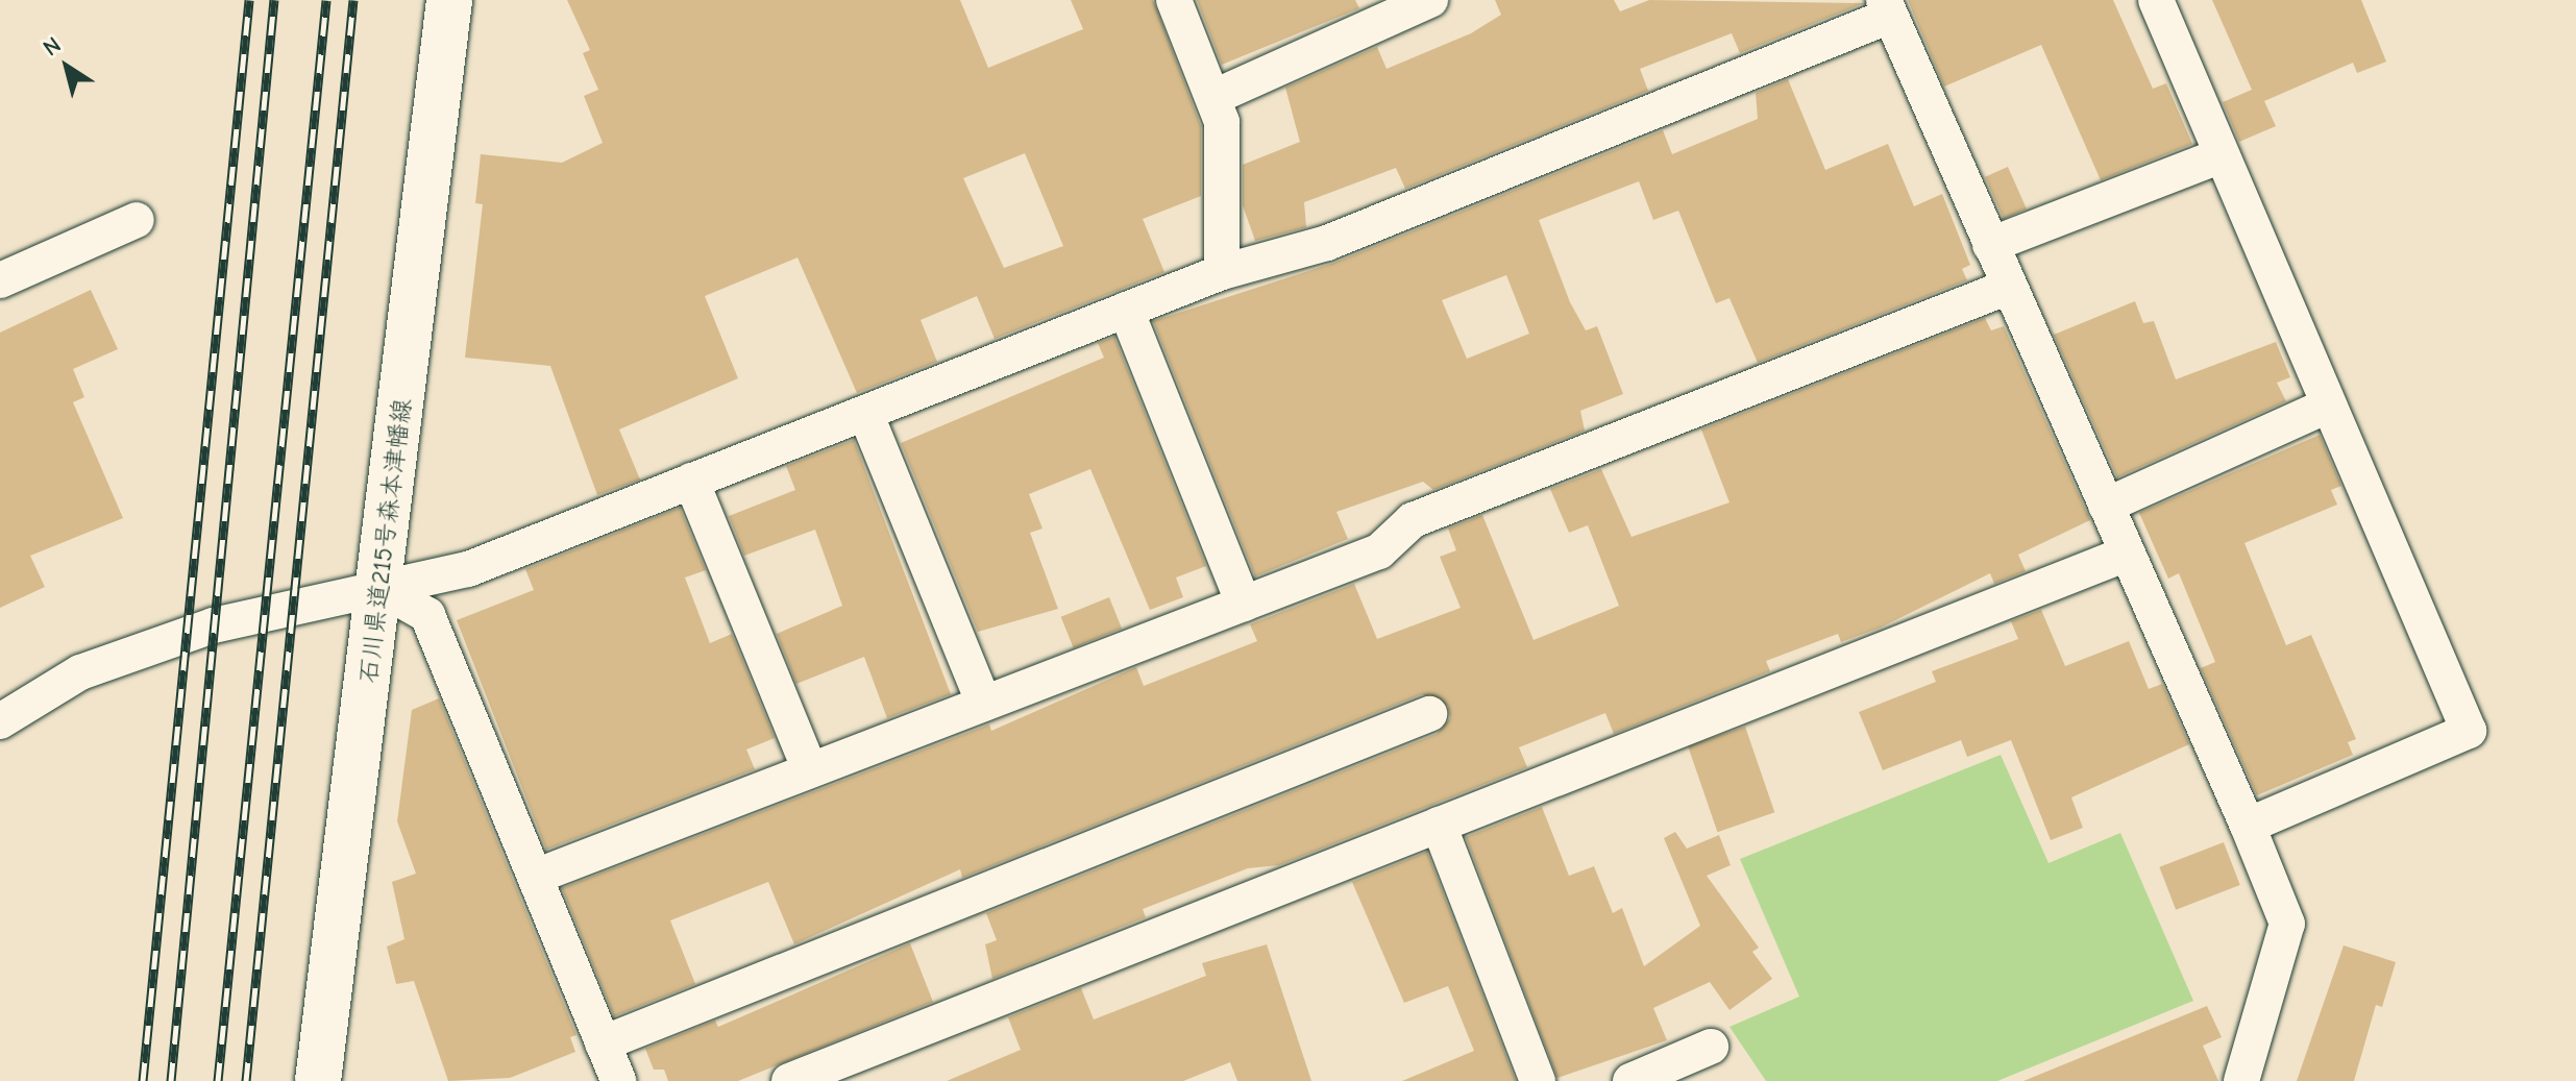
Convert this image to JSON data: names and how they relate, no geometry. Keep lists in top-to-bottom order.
{
  "streets": {
    "main road": ["石川県道215号森本津幡線"]
  },
  "north": "top left"
}
